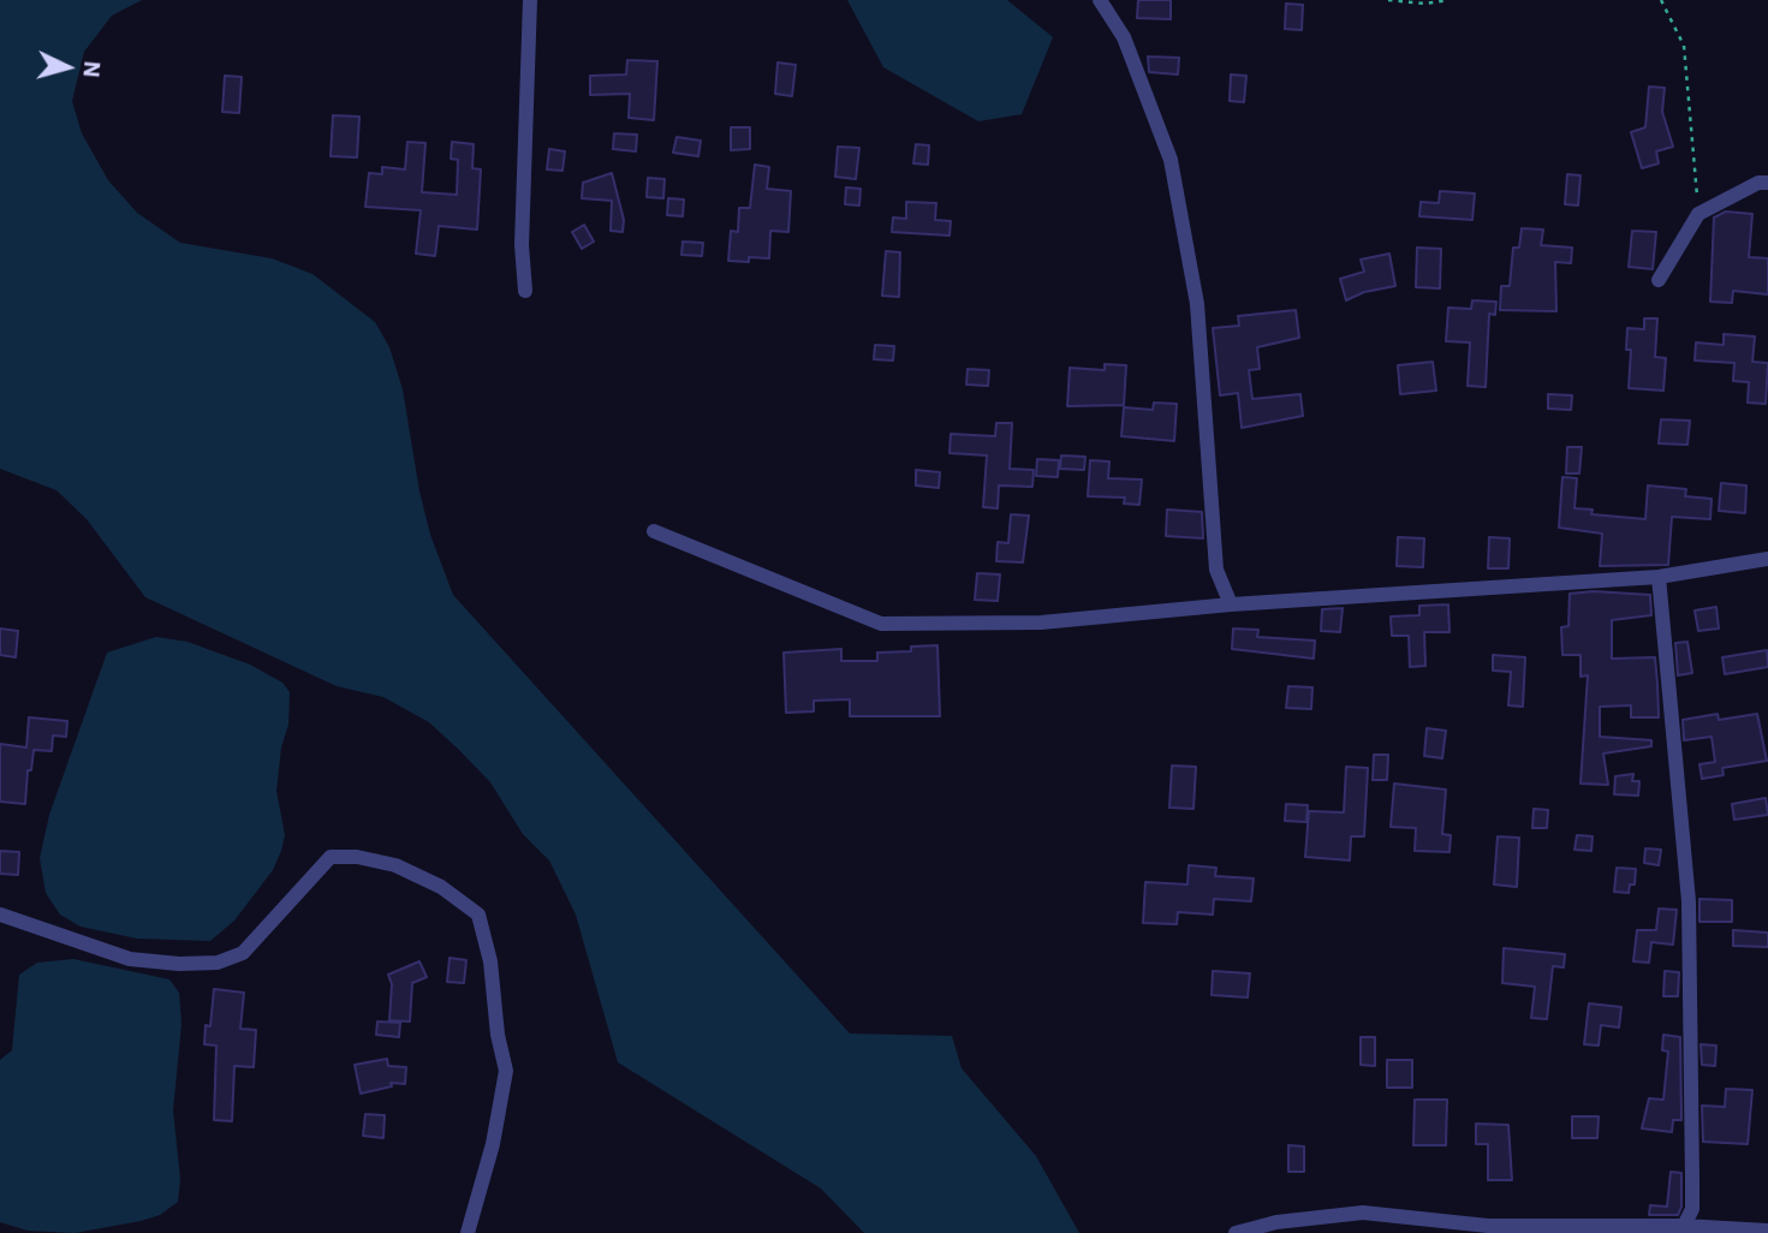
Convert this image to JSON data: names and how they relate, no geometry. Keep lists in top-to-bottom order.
{
  "north": "right"
}
